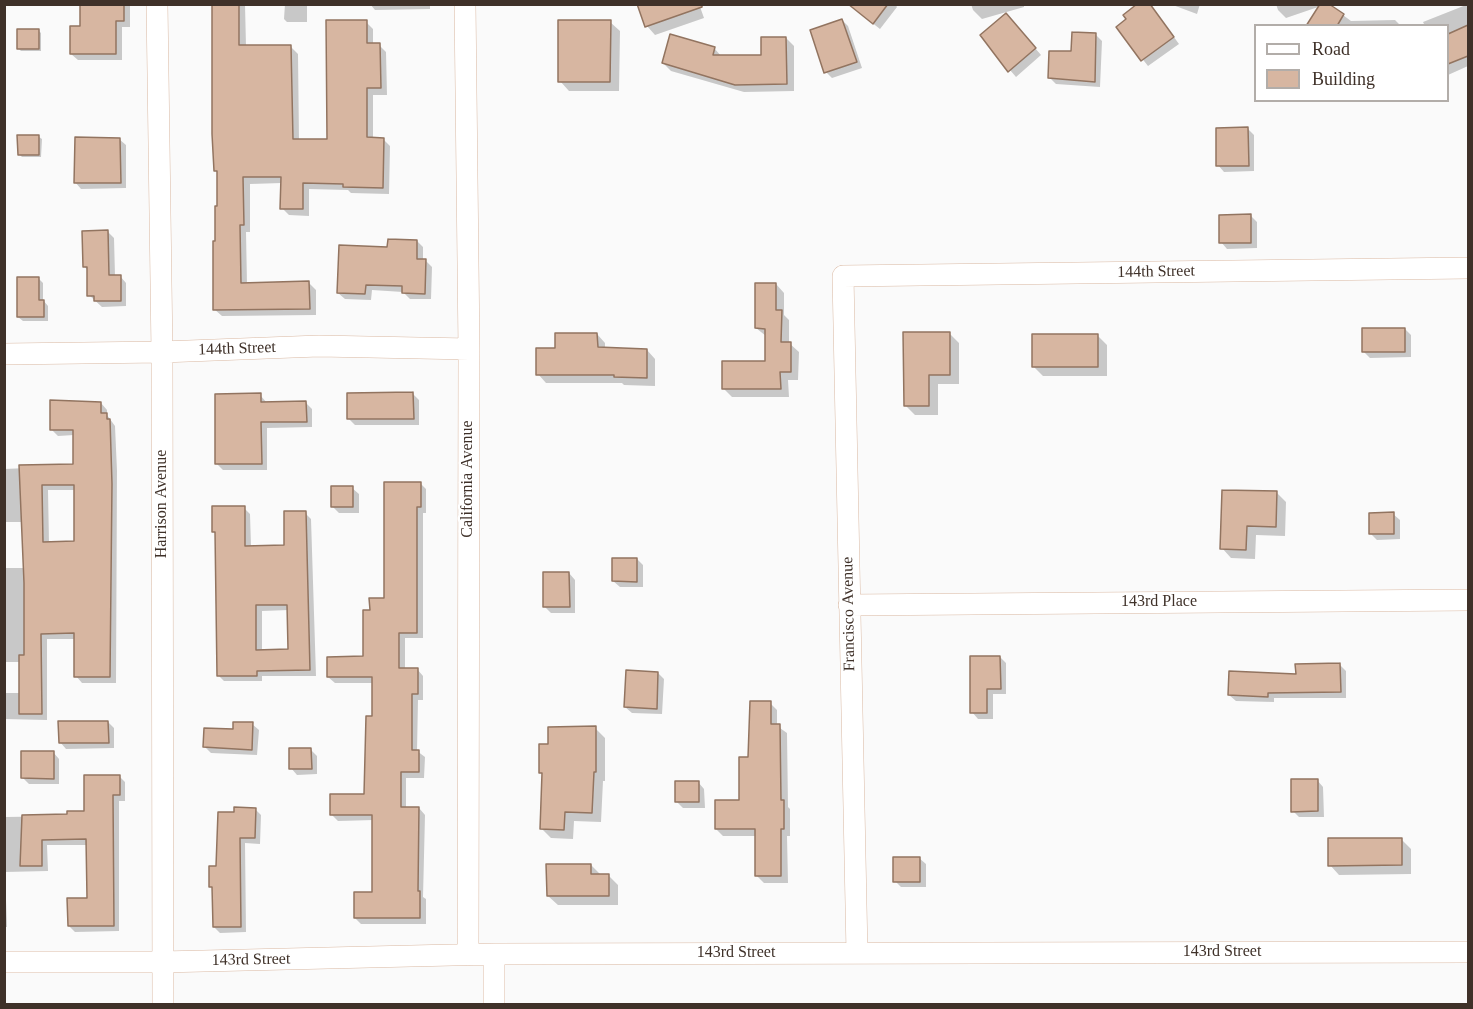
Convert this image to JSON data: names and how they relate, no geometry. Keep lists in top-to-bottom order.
{
  "streets": {
    "street": [
      "144th Street",
      "California Avenue",
      "Harrison Avenue",
      "143rd Place",
      "Francisco Avenue",
      "143rd Street"
    ]
  },
  "crossings": [
    ["144th Street", "California Avenue"],
    ["144th Street", "Harrison Avenue"],
    ["144th Street", "Francisco Avenue"],
    ["California Avenue", "143rd Street"],
    ["Harrison Avenue", "143rd Street"],
    ["143rd Place", "Francisco Avenue"],
    ["Francisco Avenue", "143rd Street"]
  ],
  "legend": ["Road", "Building"]
}
